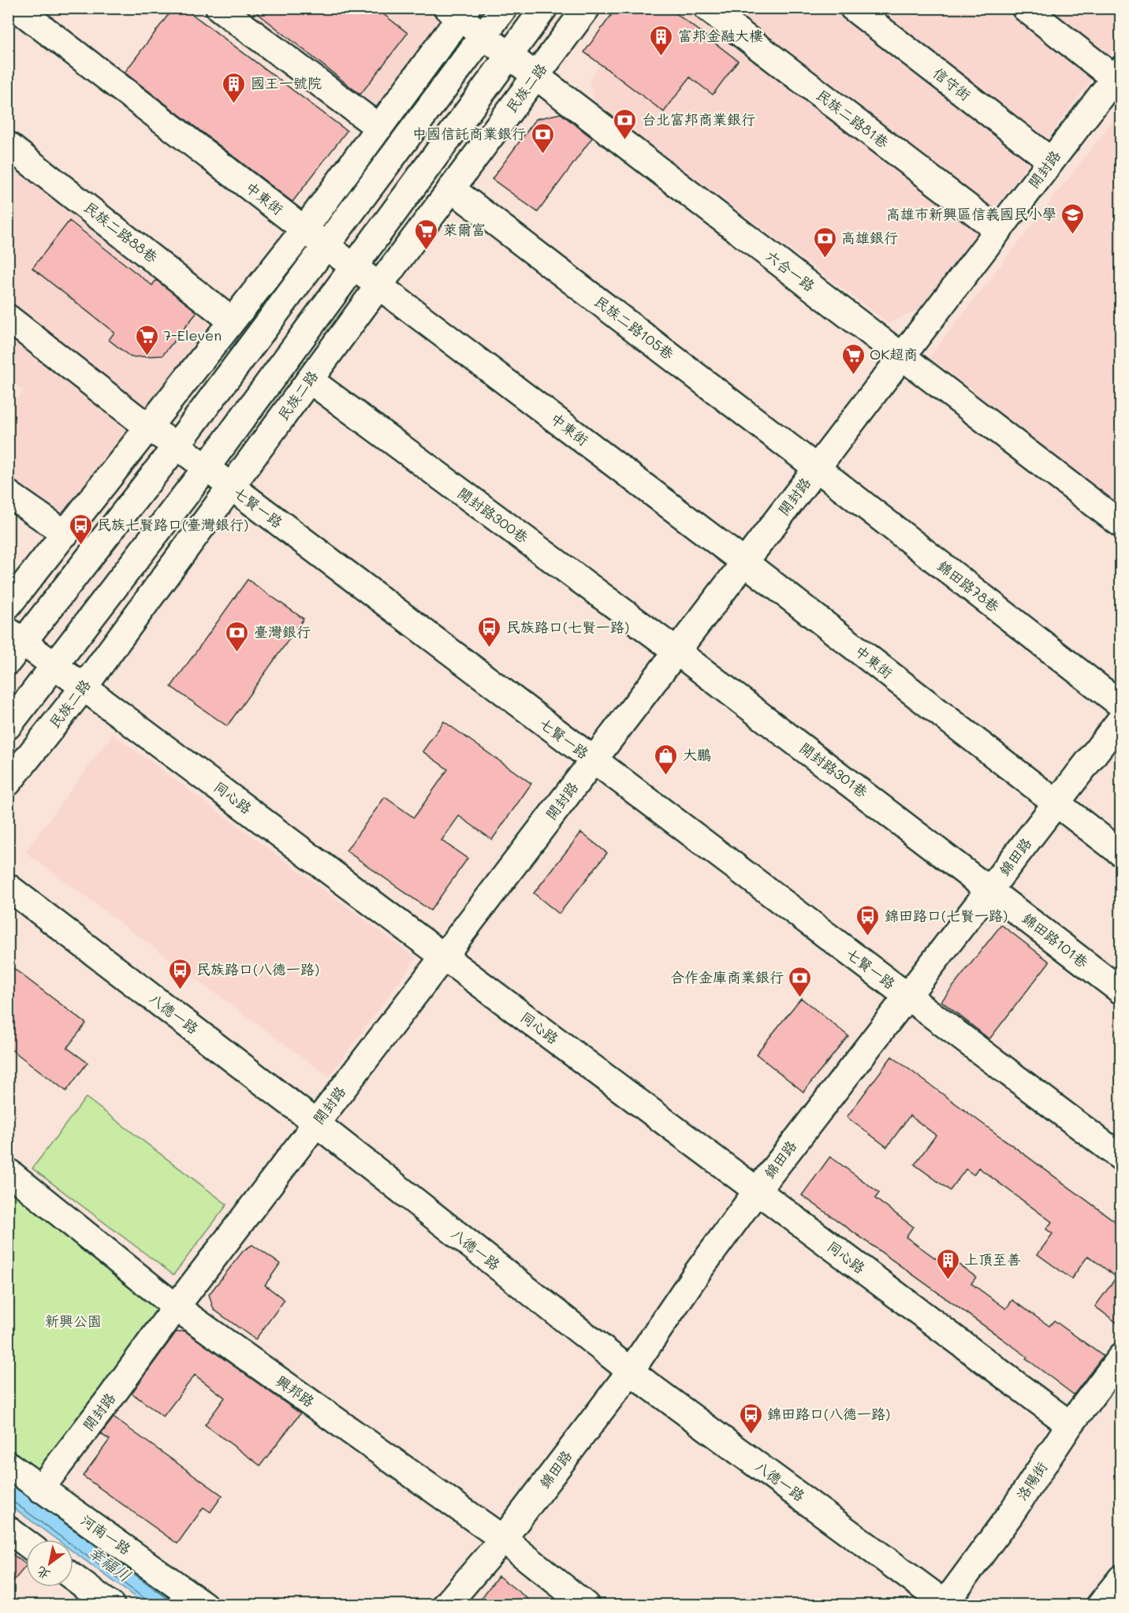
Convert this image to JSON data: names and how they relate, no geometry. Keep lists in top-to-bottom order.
{
  "streets": {
    "street": [
      "信守街",
      "民族二路",
      "民族二路81巷",
      "開封路",
      "中東街",
      "民族二路88巷",
      "六合一路",
      "民族二路105巷",
      "七賢一路",
      "開封路300巷",
      "錦田路78巷",
      "開封路301巷",
      "同心路",
      "錦田路",
      "錦田路101巷",
      "八德一路",
      "興邦路",
      "洛陽街",
      "河南一路"
    ]
  },
  "crossings": [
    ["信守街", "開封路"],
    ["民族二路", "中東街"],
    ["民族二路", "六合一路"],
    ["民族二路", "民族二路105巷"],
    ["民族二路", "七賢一路"],
    ["民族二路", "開封路300巷"],
    ["民族二路", "同心路"],
    ["民族二路81巷", "開封路"],
    ["開封路", "中東街"],
    ["開封路", "六合一路"],
    ["開封路", "民族二路105巷"],
    ["開封路", "七賢一路"],
    ["開封路", "開封路300巷"],
    ["開封路", "錦田路78巷"],
    ["開封路", "開封路301巷"],
    ["開封路", "同心路"],
    ["開封路", "八德一路"],
    ["開封路", "興邦路"],
    ["開封路", "河南一路"],
    ["中東街", "錦田路"],
    ["民族二路105巷", "錦田路78巷"],
    ["七賢一路", "錦田路"],
    ["開封路300巷", "開封路301巷"],
    ["開封路301巷", "錦田路"],
    ["開封路301巷", "錦田路101巷"],
    ["同心路", "錦田路"],
    ["同心路", "洛陽街"],
    ["錦田路", "錦田路101巷"],
    ["錦田路", "八德一路"],
    ["錦田路", "興邦路"],
    ["八德一路", "洛陽街"]
  ],
  "water": ["幸福川"],
  "parks": ["新興公園"],
  "places": {
    "building": ["富邦金融大樓", "國王一號院", "上頂至善"],
    "bank": [
      "台北富邦商業銀行",
      "中國信託商業銀行",
      "高雄銀行",
      "臺灣銀行",
      "合作金庫商業銀行"
    ],
    "school or university": ["高雄市新興區信義國民小學"],
    "supermarket": ["萊爾富", "7-Eleven", "OK超商"],
    "bus stop": [
      "民族七賢路口(臺灣銀行)",
      "民族路口(七賢一路)",
      "錦田路口(七賢一路)",
      "民族路口(八德一路)",
      "錦田路口(八德一路)"
    ],
    "shop": ["大鵬"]
  },
  "north": "bottom left"
}
